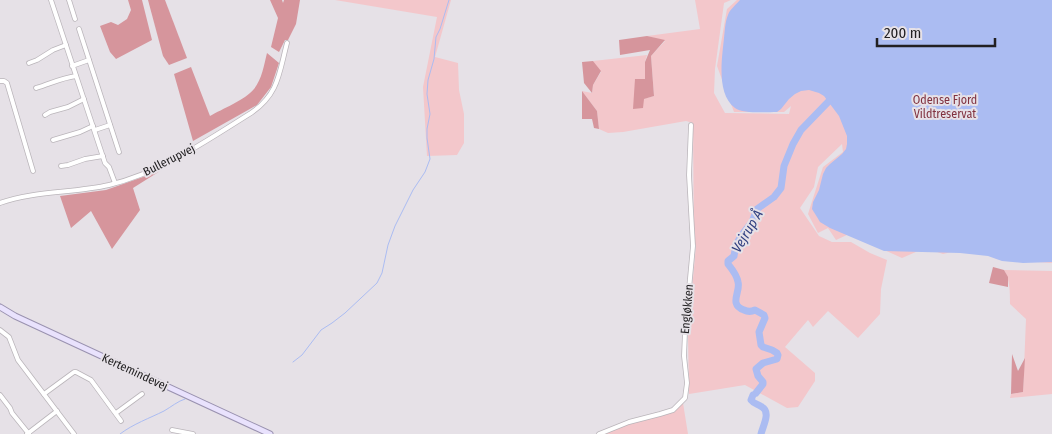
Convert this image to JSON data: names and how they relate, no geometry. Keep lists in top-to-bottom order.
{
  "streets": {
    "main road": ["Kertemindevej"],
    "street": ["Bullerupvej", "Engløkken"]
  },
  "water": ["Vejrup Å"],
  "parks": ["Odense Fjord Vildtreservat"],
  "scale_bar": "200 m"
}
